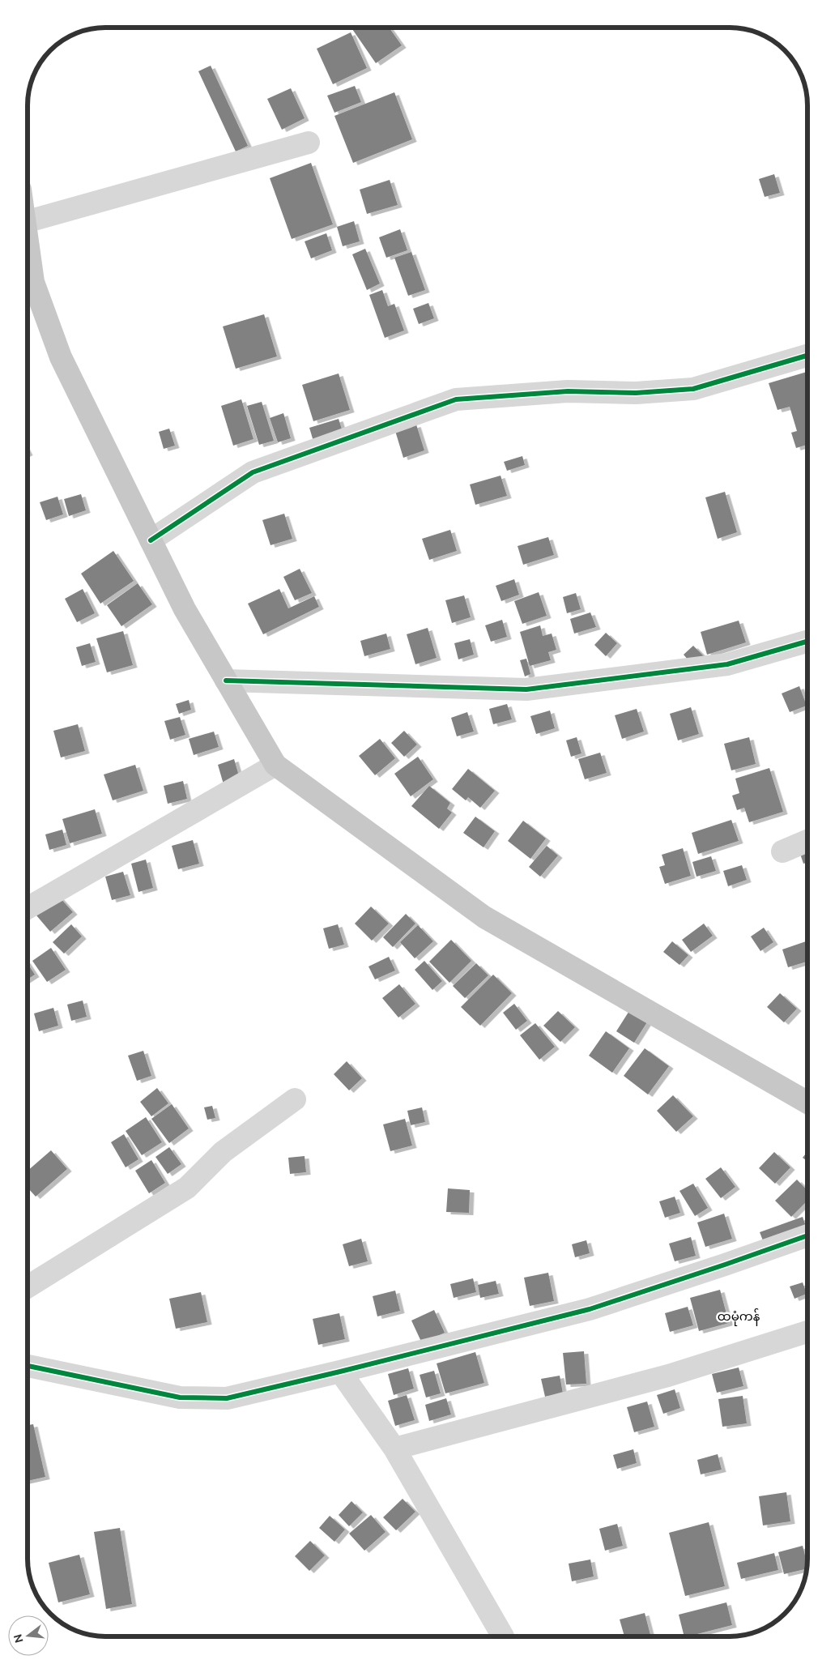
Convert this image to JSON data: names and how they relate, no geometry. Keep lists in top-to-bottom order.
{
  "districts": ["ထမုံကန်"],
  "north": "left"
}
